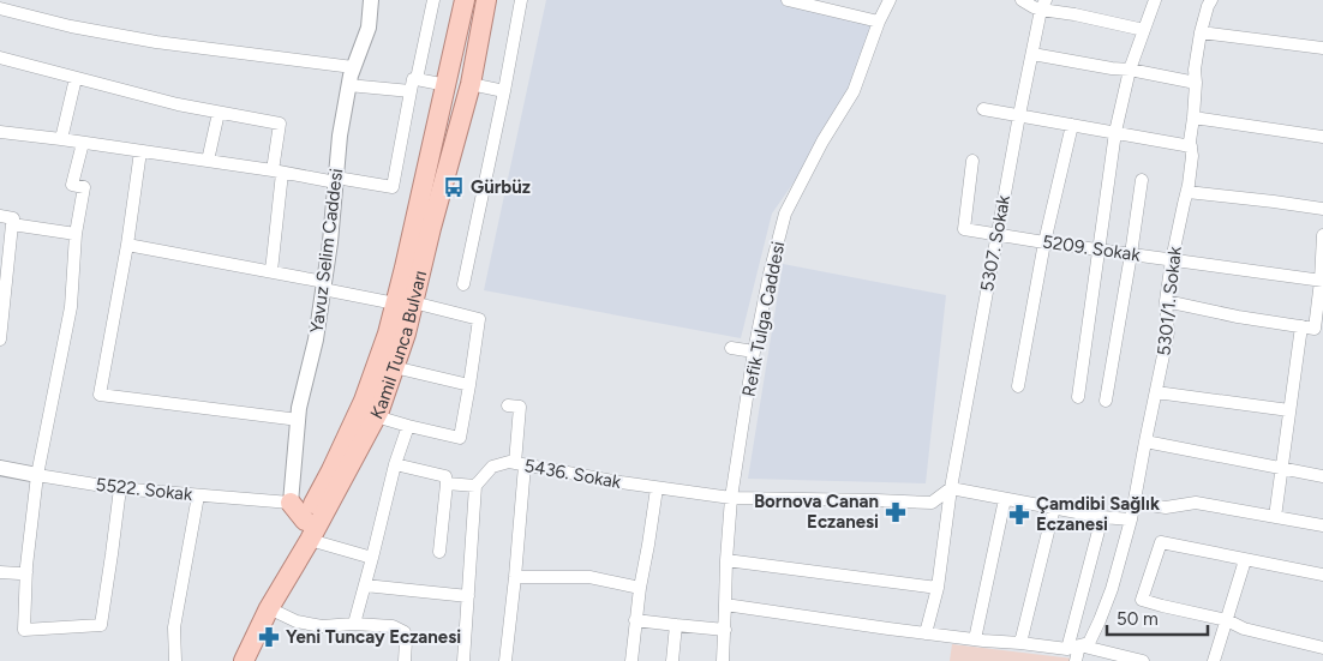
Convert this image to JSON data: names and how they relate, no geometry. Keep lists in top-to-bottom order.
{
  "streets": {
    "main road": ["Kamil Tunca Bulvarı"],
    "street": [
      "5307. Sokak",
      "5209. Sokak",
      "Yavuz Selim Caddesi",
      "5301/1. Sokak",
      "Refik Tulga Caddesi",
      "5436. Sokak",
      "5522. Sokak"
    ]
  },
  "crossings": [
    ["5307. Sokak", "5209. Sokak"],
    ["5307. Sokak", "5436. Sokak"],
    ["5209. Sokak", "5301/1. Sokak"],
    ["Yavuz Selim Caddesi", "5522. Sokak"],
    ["Refik Tulga Caddesi", "5436. Sokak"]
  ],
  "places": {
    "bus stop": ["Gürbüz"],
    "pharmacy": ["Bornova Canan Eczanesi", "Çamdibi Sağlık Eczanesi", "Yeni Tuncay Eczanesi"]
  },
  "scale_bar": "50 m"
}
